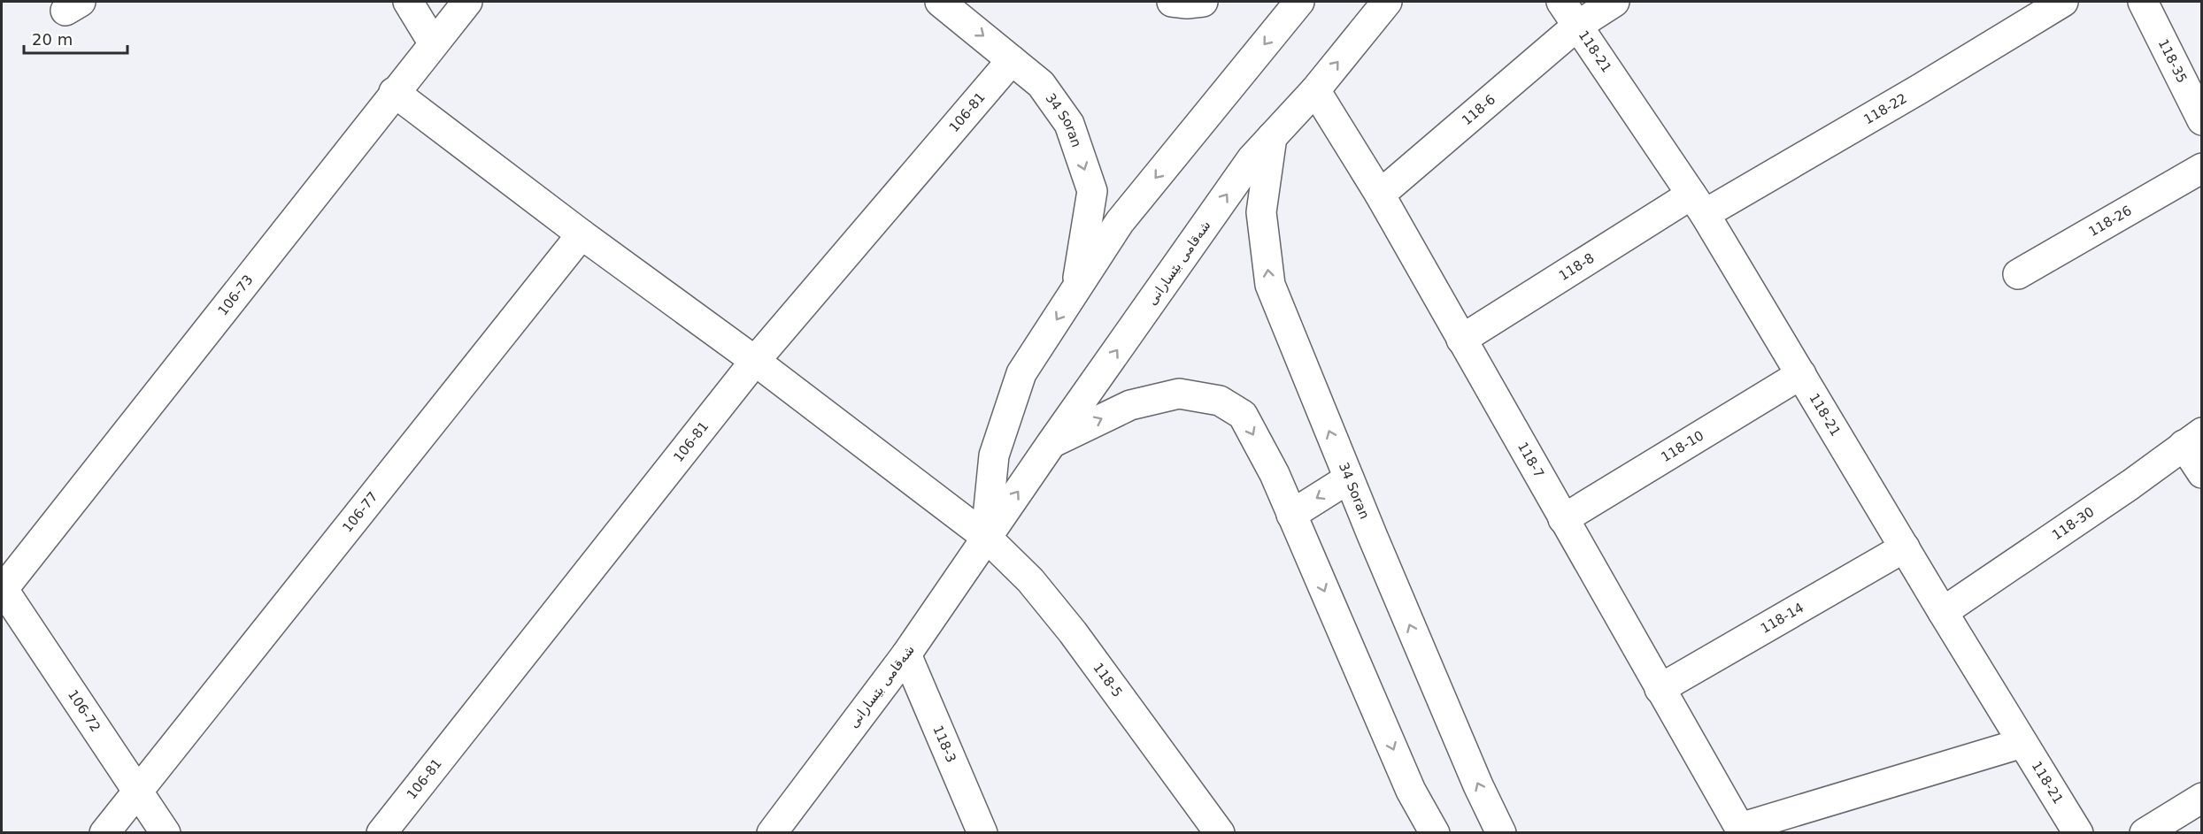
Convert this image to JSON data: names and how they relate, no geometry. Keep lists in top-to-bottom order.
{
  "streets": {
    "street": [
      "118-21",
      "118-35",
      "118-6",
      "118-22",
      "106-81",
      "34 Soran",
      "118-26",
      "شەقامی بێسارانی",
      "118-8",
      "106-73",
      "118-10",
      "118-7",
      "106-77",
      "118-30",
      "118-14",
      "118-5",
      "106-72",
      "118-3"
    ]
  },
  "crossings": [
    ["118-21", "118-6"],
    ["118-21", "118-22"],
    ["118-21", "118-8"],
    ["118-21", "118-10"],
    ["118-21", "118-30"],
    ["118-21", "118-14"],
    ["118-6", "118-7"],
    ["118-22", "118-8"],
    ["106-81", "34 Soran"],
    ["106-81", "118-5"],
    ["34 Soran", "شەقامی بێسارانی"],
    ["شەقامی بێسارانی", "118-7"],
    ["شەقامی بێسارانی", "118-5"],
    ["شەقامی بێسارانی", "118-3"],
    ["118-8", "118-7"],
    ["106-73", "118-5"],
    ["106-73", "106-72"],
    ["118-10", "118-7"],
    ["118-7", "118-14"],
    ["106-77", "118-5"],
    ["106-77", "106-72"]
  ],
  "scale_bar": "20 m"
}
